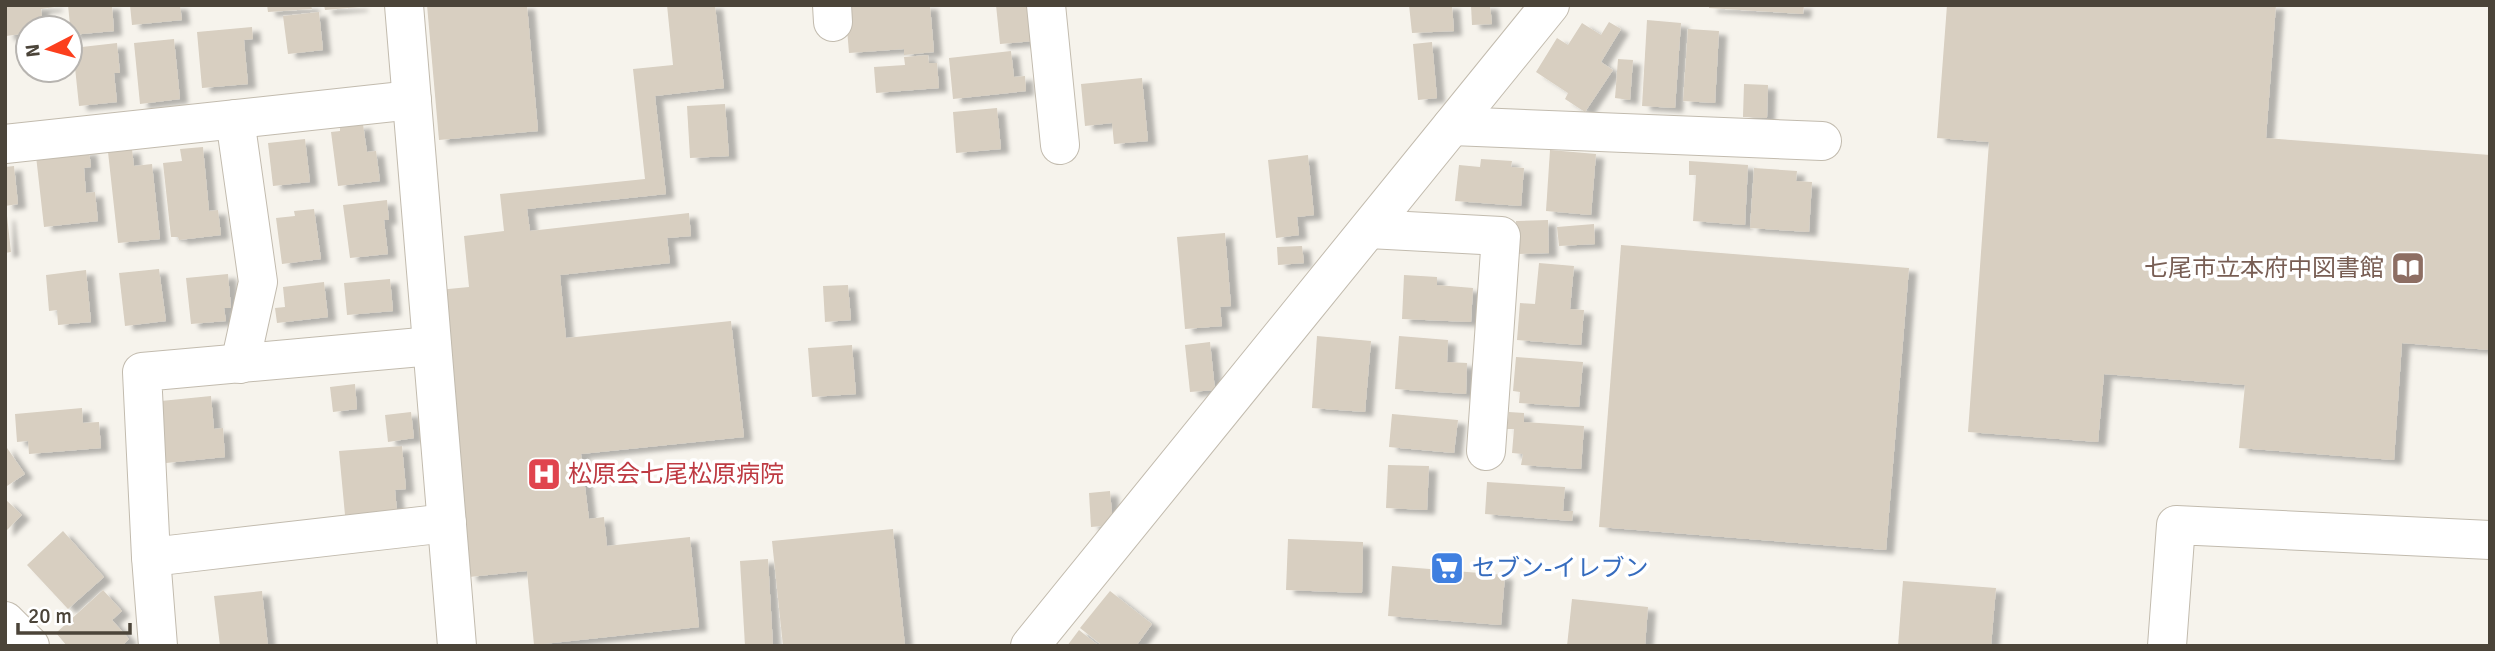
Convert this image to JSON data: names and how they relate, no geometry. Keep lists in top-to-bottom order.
{
  "places": {
    "library": ["七尾市立本府中図書館"],
    "hospital": ["松原会七尾松原病院"],
    "supermarket": ["セブン-イレブン"]
  },
  "scale_bar": "20 m",
  "north": "left"
}
